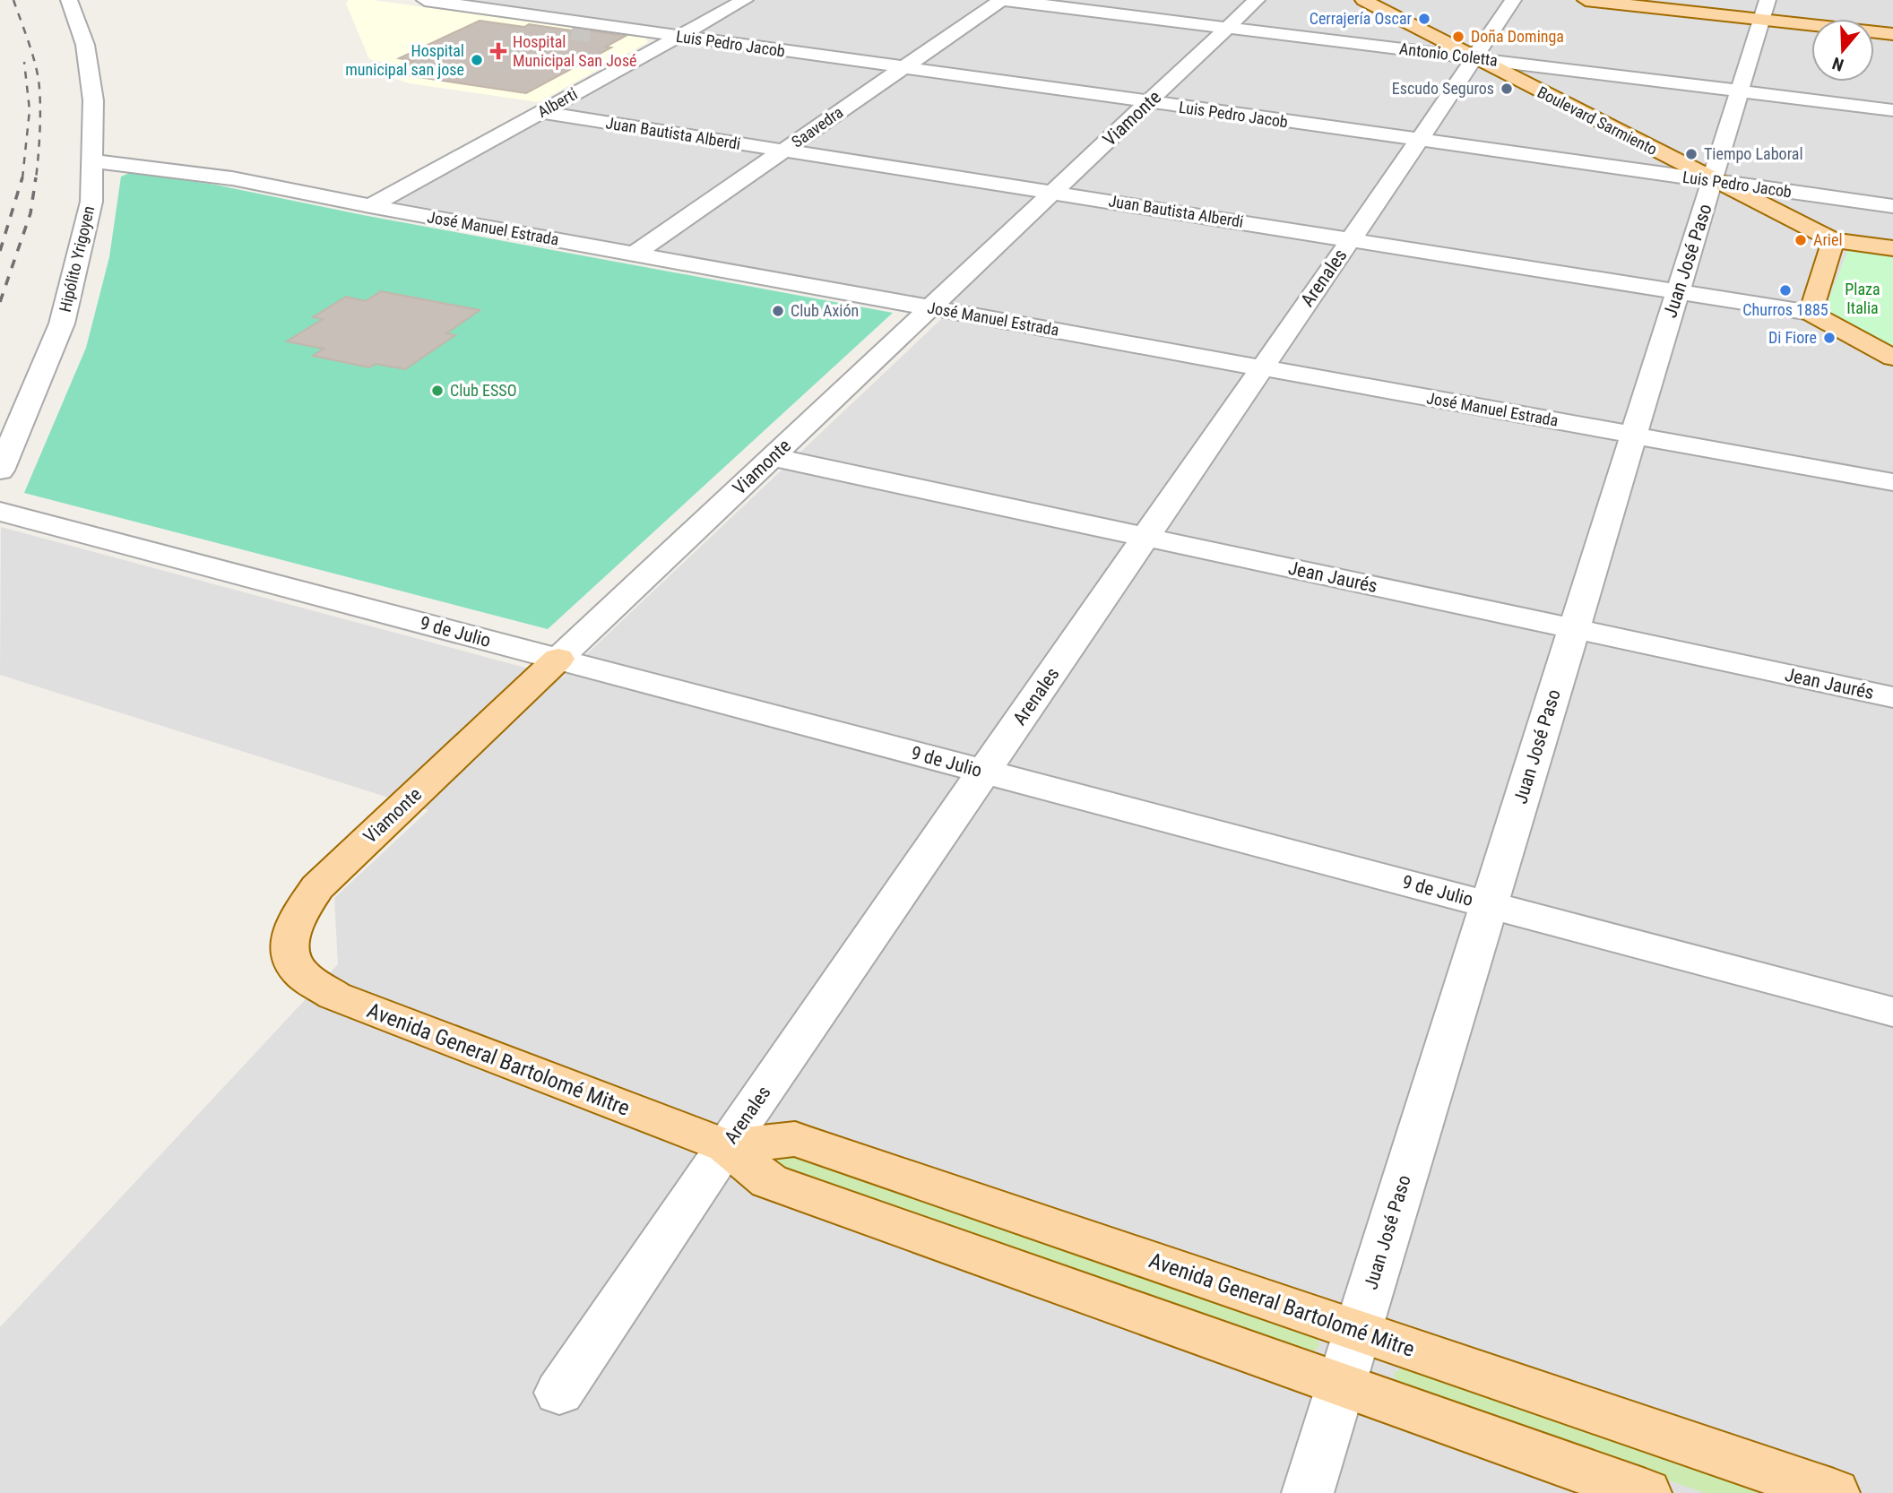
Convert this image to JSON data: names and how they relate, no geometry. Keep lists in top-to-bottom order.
{
  "streets": {
    "main road": ["Viamonte", "Boulevard Sarmiento", "Avenida General Bartolomé Mitre"],
    "street": [
      "Luis Pedro Jacob",
      "Antonio Coletta",
      "Alberti",
      "Saavedra",
      "Juan Bautista Alberdi",
      "José Manuel Estrada",
      "Hipólito Yrigoyen",
      "Juan José Paso",
      "Arenales",
      "Jean Jaurés",
      "9 de Julio"
    ]
  },
  "crossings": [
    ["Luis Pedro Jacob", "Alberti"],
    ["Luis Pedro Jacob", "Viamonte"],
    ["Luis Pedro Jacob", "Boulevard Sarmiento"],
    ["Luis Pedro Jacob", "Saavedra"],
    ["Luis Pedro Jacob", "Juan José Paso"],
    ["Luis Pedro Jacob", "Arenales"],
    ["Antonio Coletta", "Viamonte"],
    ["Antonio Coletta", "Boulevard Sarmiento"],
    ["Antonio Coletta", "Saavedra"],
    ["Antonio Coletta", "Juan José Paso"],
    ["Antonio Coletta", "Arenales"],
    ["Alberti", "Juan Bautista Alberdi"],
    ["Alberti", "José Manuel Estrada"],
    ["Viamonte", "Juan Bautista Alberdi"],
    ["Viamonte", "José Manuel Estrada"],
    ["Viamonte", "Jean Jaurés"],
    ["Viamonte", "9 de Julio"],
    ["Viamonte", "Avenida General Bartolomé Mitre"],
    ["Boulevard Sarmiento", "Juan José Paso"],
    ["Boulevard Sarmiento", "Arenales"],
    ["Saavedra", "Juan Bautista Alberdi"],
    ["Saavedra", "José Manuel Estrada"],
    ["Juan Bautista Alberdi", "Juan José Paso"],
    ["Juan Bautista Alberdi", "Arenales"],
    ["José Manuel Estrada", "Hipólito Yrigoyen"],
    ["José Manuel Estrada", "Juan José Paso"],
    ["José Manuel Estrada", "Arenales"],
    ["Juan José Paso", "Jean Jaurés"],
    ["Juan José Paso", "9 de Julio"],
    ["Juan José Paso", "Avenida General Bartolomé Mitre"],
    ["Arenales", "Jean Jaurés"],
    ["Arenales", "9 de Julio"],
    ["Arenales", "Avenida General Bartolomé Mitre"]
  ],
  "parks": ["Plaza Italia"],
  "places": {
    "other": [
      "Cerrajería Oscar",
      "Doña Dominga",
      "Hospital municipal san jose",
      "Escudo Seguros",
      "Tiempo Laboral",
      "Ariel",
      "Churros 1885",
      "Club Axión",
      "Di Fiore",
      "Club ESSO"
    ],
    "health": ["Hospital Municipal San José"]
  },
  "north": "bottom"
}
